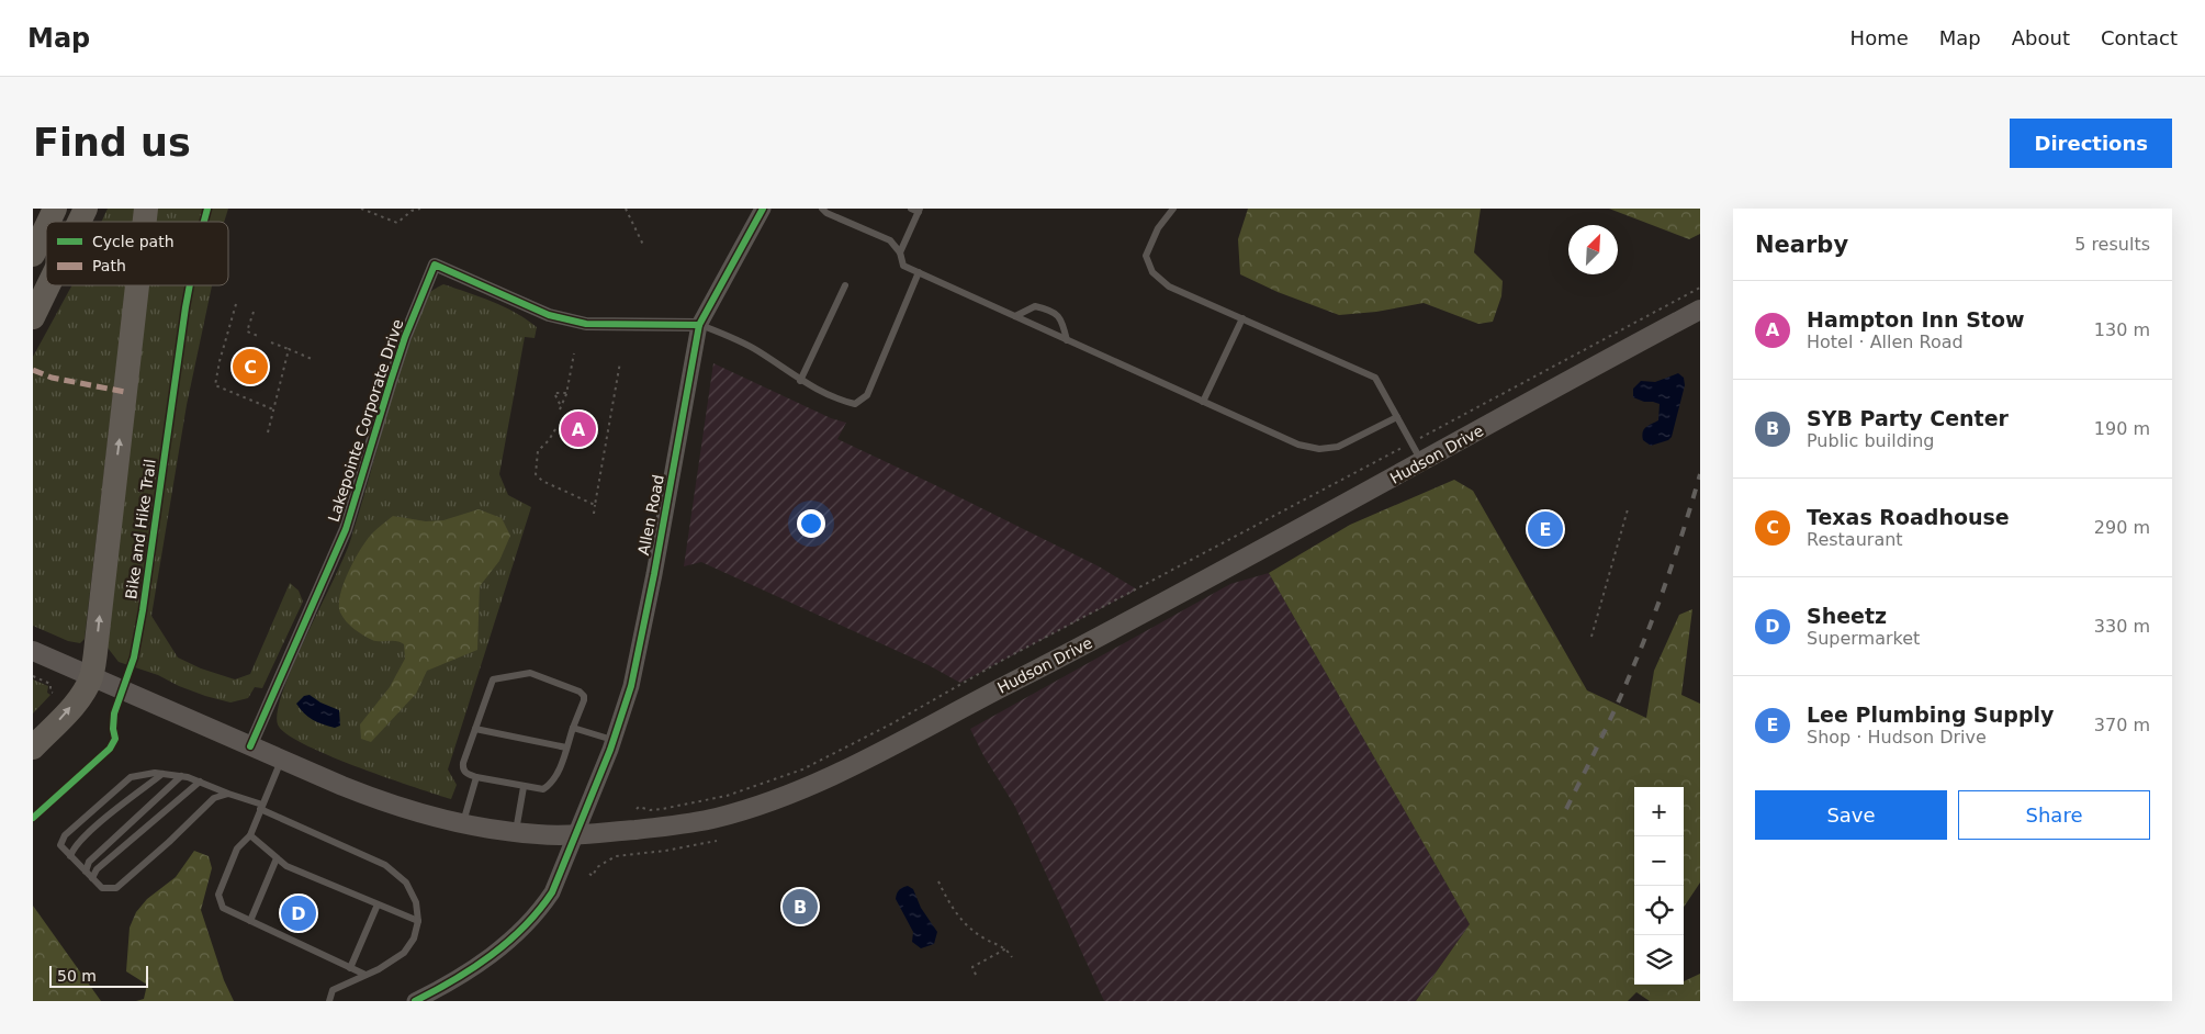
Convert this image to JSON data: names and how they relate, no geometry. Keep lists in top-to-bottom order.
{
  "streets": {
    "main road": ["Hudson Drive"],
    "street": ["Lakepointe Corporate Drive", "Allen Road"],
    "cycle path": ["Bike and Hike Trail"]
  },
  "crossings": [
    ["Lakepointe Corporate Drive", "Hudson Drive"],
    ["Lakepointe Corporate Drive", "Allen Road"],
    ["Hudson Drive", "Allen Road"]
  ],
  "legend": ["Cycle path", "Path"],
  "scale_bar": "50 m",
  "north": "top right",
  "page": {
    "header": "Map",
    "nav": [
      "Home",
      "Map",
      "About",
      "Contact"
    ],
    "buttons": [
      "Directions",
      ["Save", "Share"]
    ],
    "title": "Find us",
    "heading": ["Nearby", "5 results"],
    "list": [
      {
        "mark": "A",
        "name": "Hampton Inn Stow",
        "note": "Hotel · Allen Road",
        "value": "130 m"
      },
      {
        "mark": "B",
        "name": "SYB Party Center",
        "note": "Public building",
        "value": "190 m"
      },
      {
        "mark": "C",
        "name": "Texas Roadhouse",
        "note": "Restaurant",
        "value": "290 m"
      },
      {
        "mark": "D",
        "name": "Sheetz",
        "note": "Supermarket",
        "value": "330 m"
      },
      {
        "mark": "E",
        "name": "Lee Plumbing Supply",
        "note": "Shop · Hudson Drive",
        "value": "370 m"
      }
    ],
    "pins": [
      "C",
      "A",
      "E",
      "B",
      "D"
    ],
    "map_buttons": ["+", "−"],
    "scale": "50 m"
  }
}
